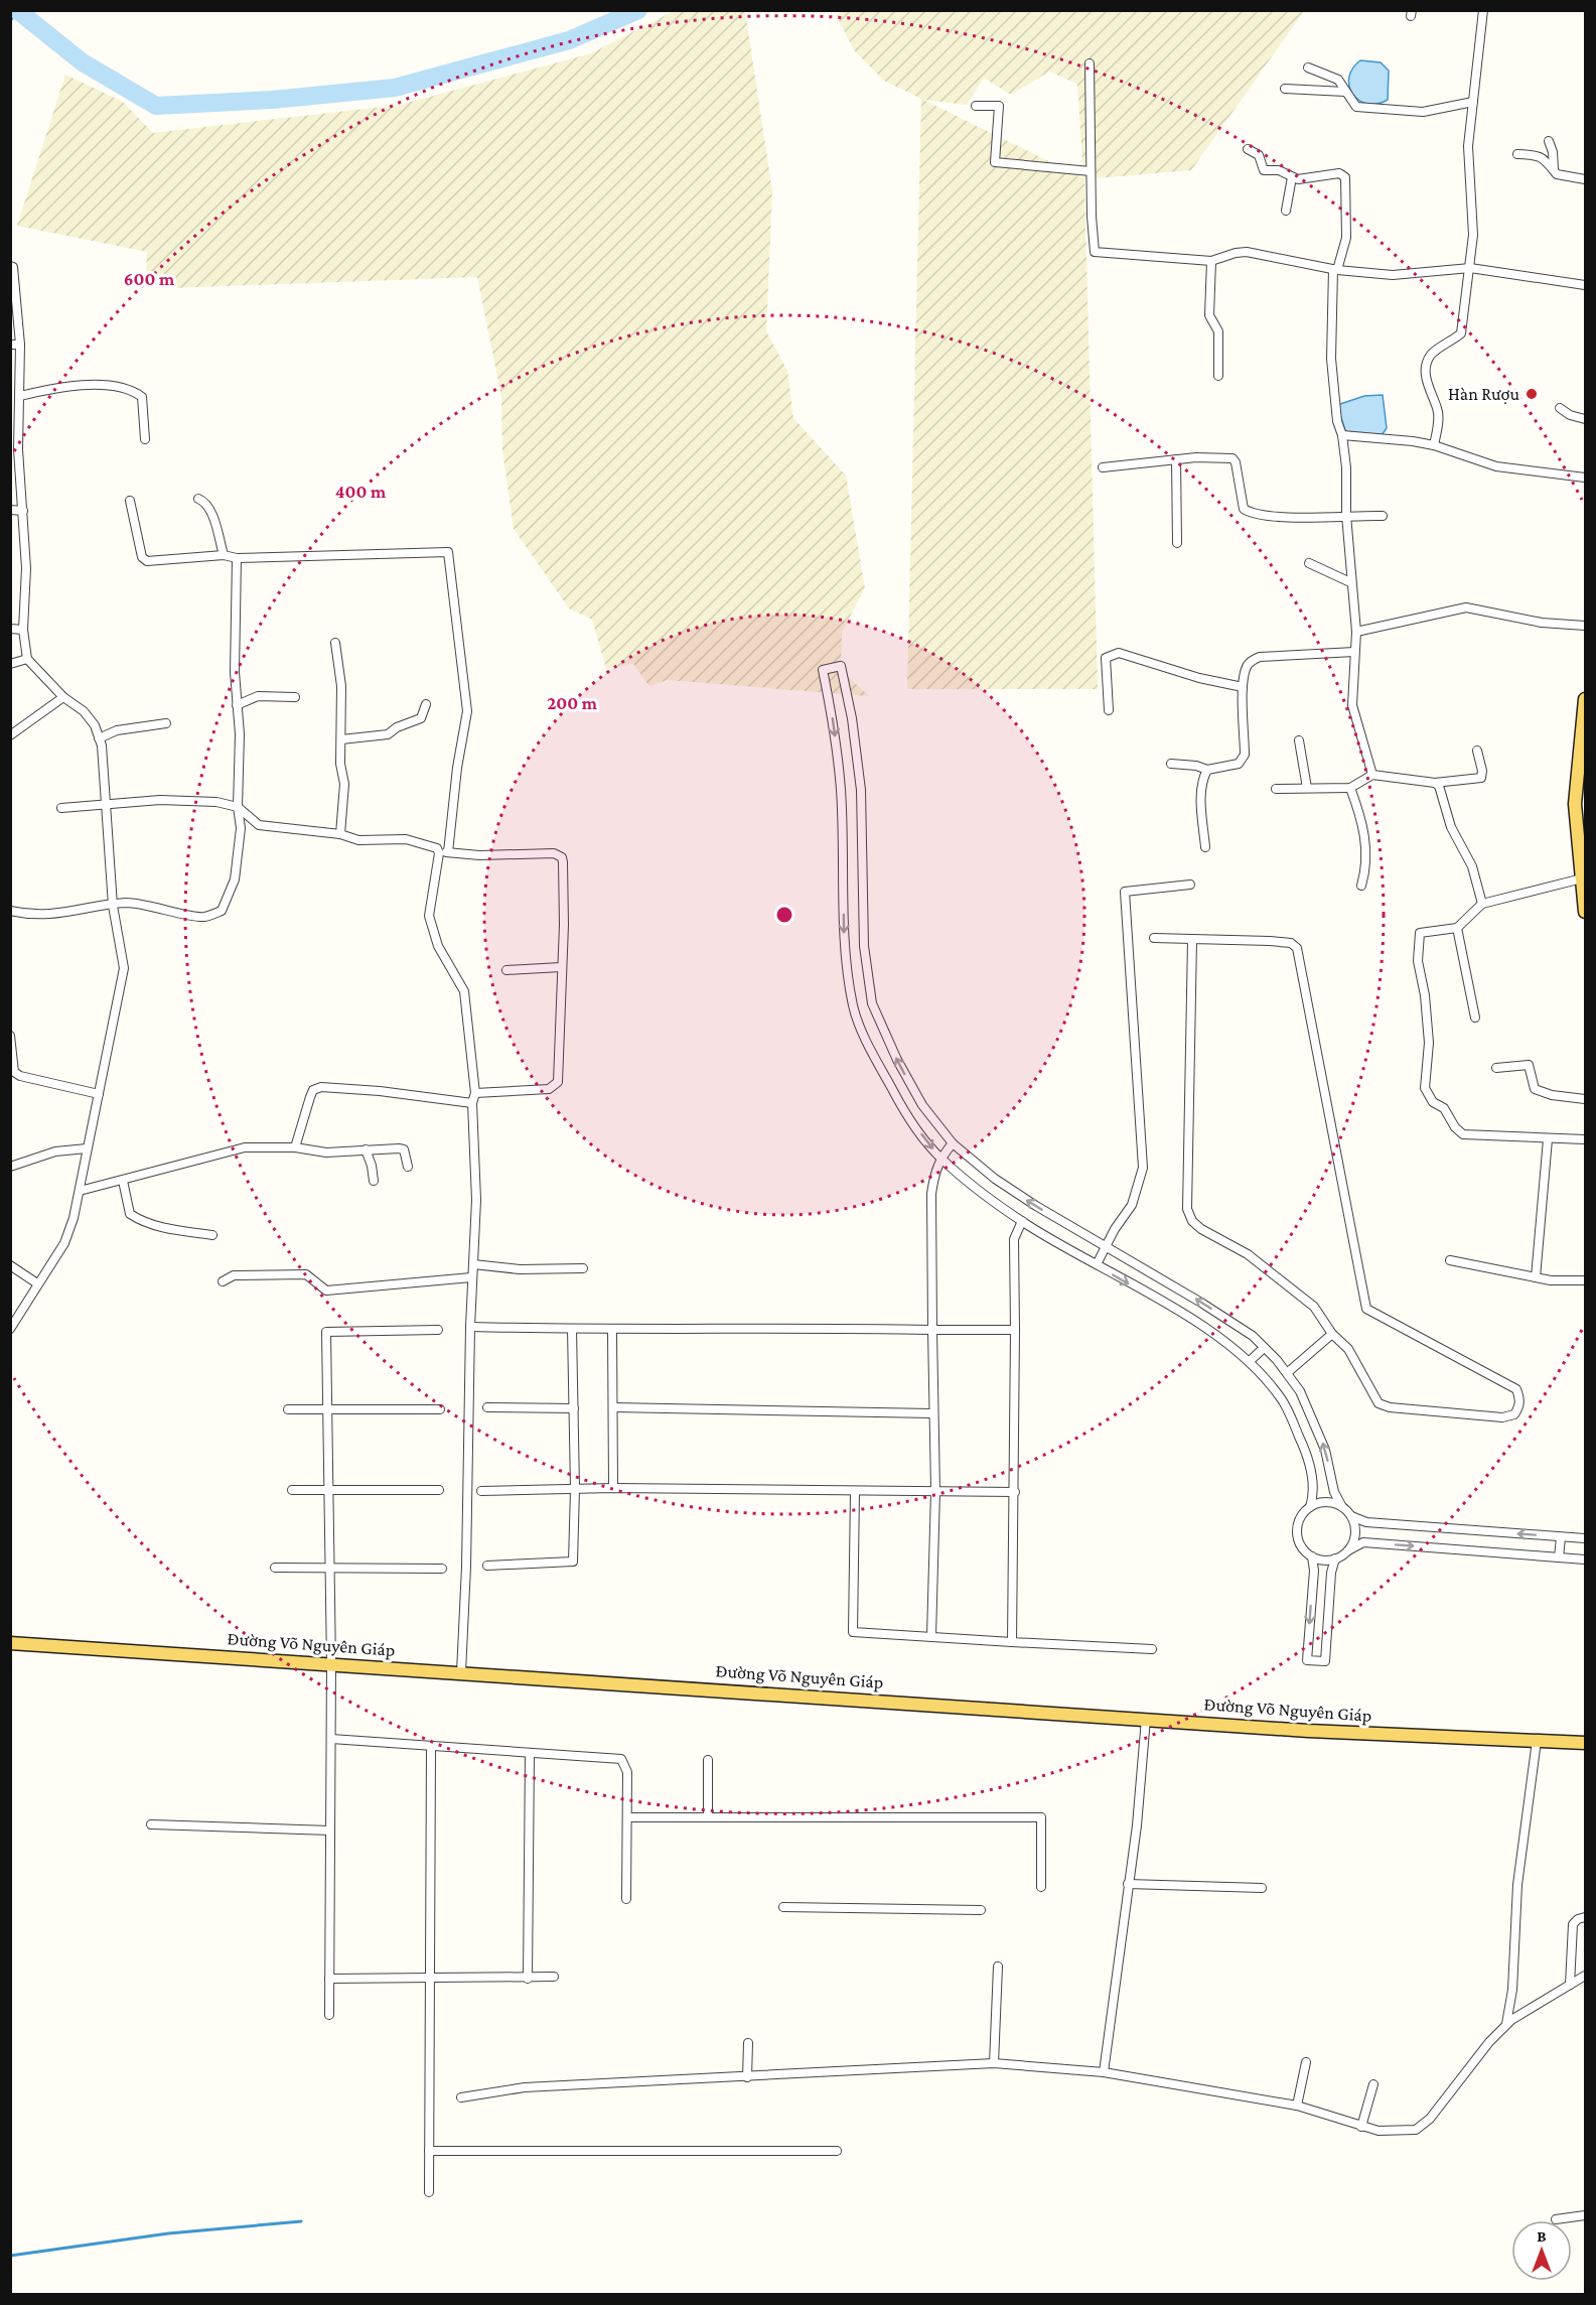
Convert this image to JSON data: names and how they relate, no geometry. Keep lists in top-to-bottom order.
{
  "streets": {
    "main road": ["Đường Võ Nguyên Giáp"]
  },
  "places": ["Hàn Rượu"],
  "north": "top",
  "rings": ["600 m", "400 m", "200 m"]
}
